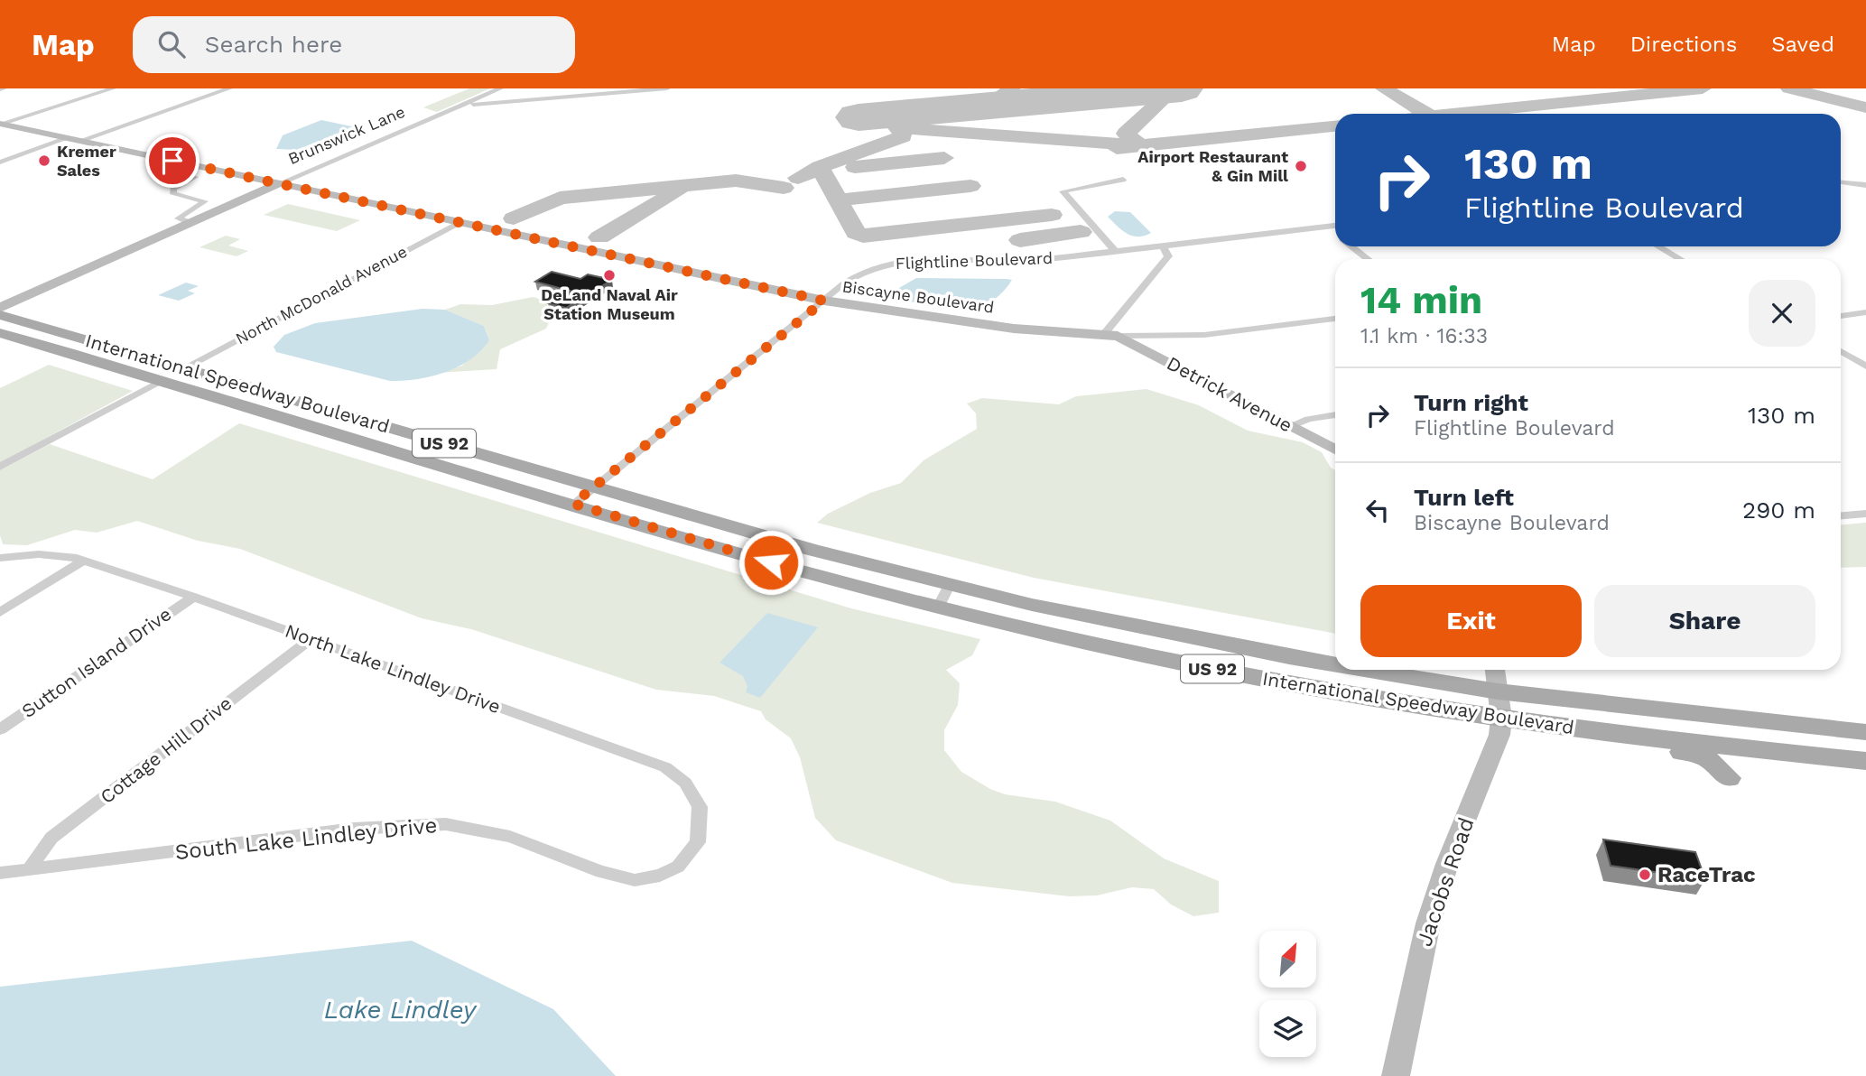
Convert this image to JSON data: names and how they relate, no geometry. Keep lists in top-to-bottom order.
{
  "streets": {
    "main road": ["International Speedway Boulevard", "US 92"],
    "street": [
      "Brunswick Lane",
      "Flightline Boulevard",
      "North McDonald Avenue",
      "Biscayne Boulevard",
      "Detrick Avenue",
      "Sutton Island Drive",
      "North Lake Lindley Drive",
      "Cottage Hill Drive",
      "South Lake Lindley Drive",
      "Jacobs Road"
    ]
  },
  "crossings": [
    ["Brunswick Lane", "Biscayne Boulevard"],
    ["Flightline Boulevard", "Biscayne Boulevard"],
    ["Flightline Boulevard", "International Speedway Boulevard"],
    ["North McDonald Avenue", "Biscayne Boulevard"],
    ["North McDonald Avenue", "International Speedway Boulevard"],
    ["Biscayne Boulevard", "Detrick Avenue"],
    ["International Speedway Boulevard", "Jacobs Road"],
    ["Sutton Island Drive", "North Lake Lindley Drive"],
    ["North Lake Lindley Drive", "Cottage Hill Drive"],
    ["North Lake Lindley Drive", "South Lake Lindley Drive"],
    ["Cottage Hill Drive", "South Lake Lindley Drive"]
  ],
  "water": ["Lake Lindley"],
  "places": [
    "Kremer Sales",
    "Airport Restaurant & Gin Mill",
    "DeLand Naval Air Station Museum",
    "RaceTrac"
  ],
  "north": "top right",
  "page": {
    "header": "Map",
    "search": "Search here",
    "nav": ["Map", "Directions", "Saved"],
    "turn": ["130 m", "Flightline Boulevard"],
    "heading": ["14 min", "1.1 km · 16:33"],
    "list": [
      {
        "name": "Turn right",
        "note": "Flightline Boulevard",
        "value": "130 m"
      },
      {
        "name": "Turn left",
        "note": "Biscayne Boulevard",
        "value": "290 m"
      }
    ],
    "buttons": ["Exit", "Share"]
  }
}
